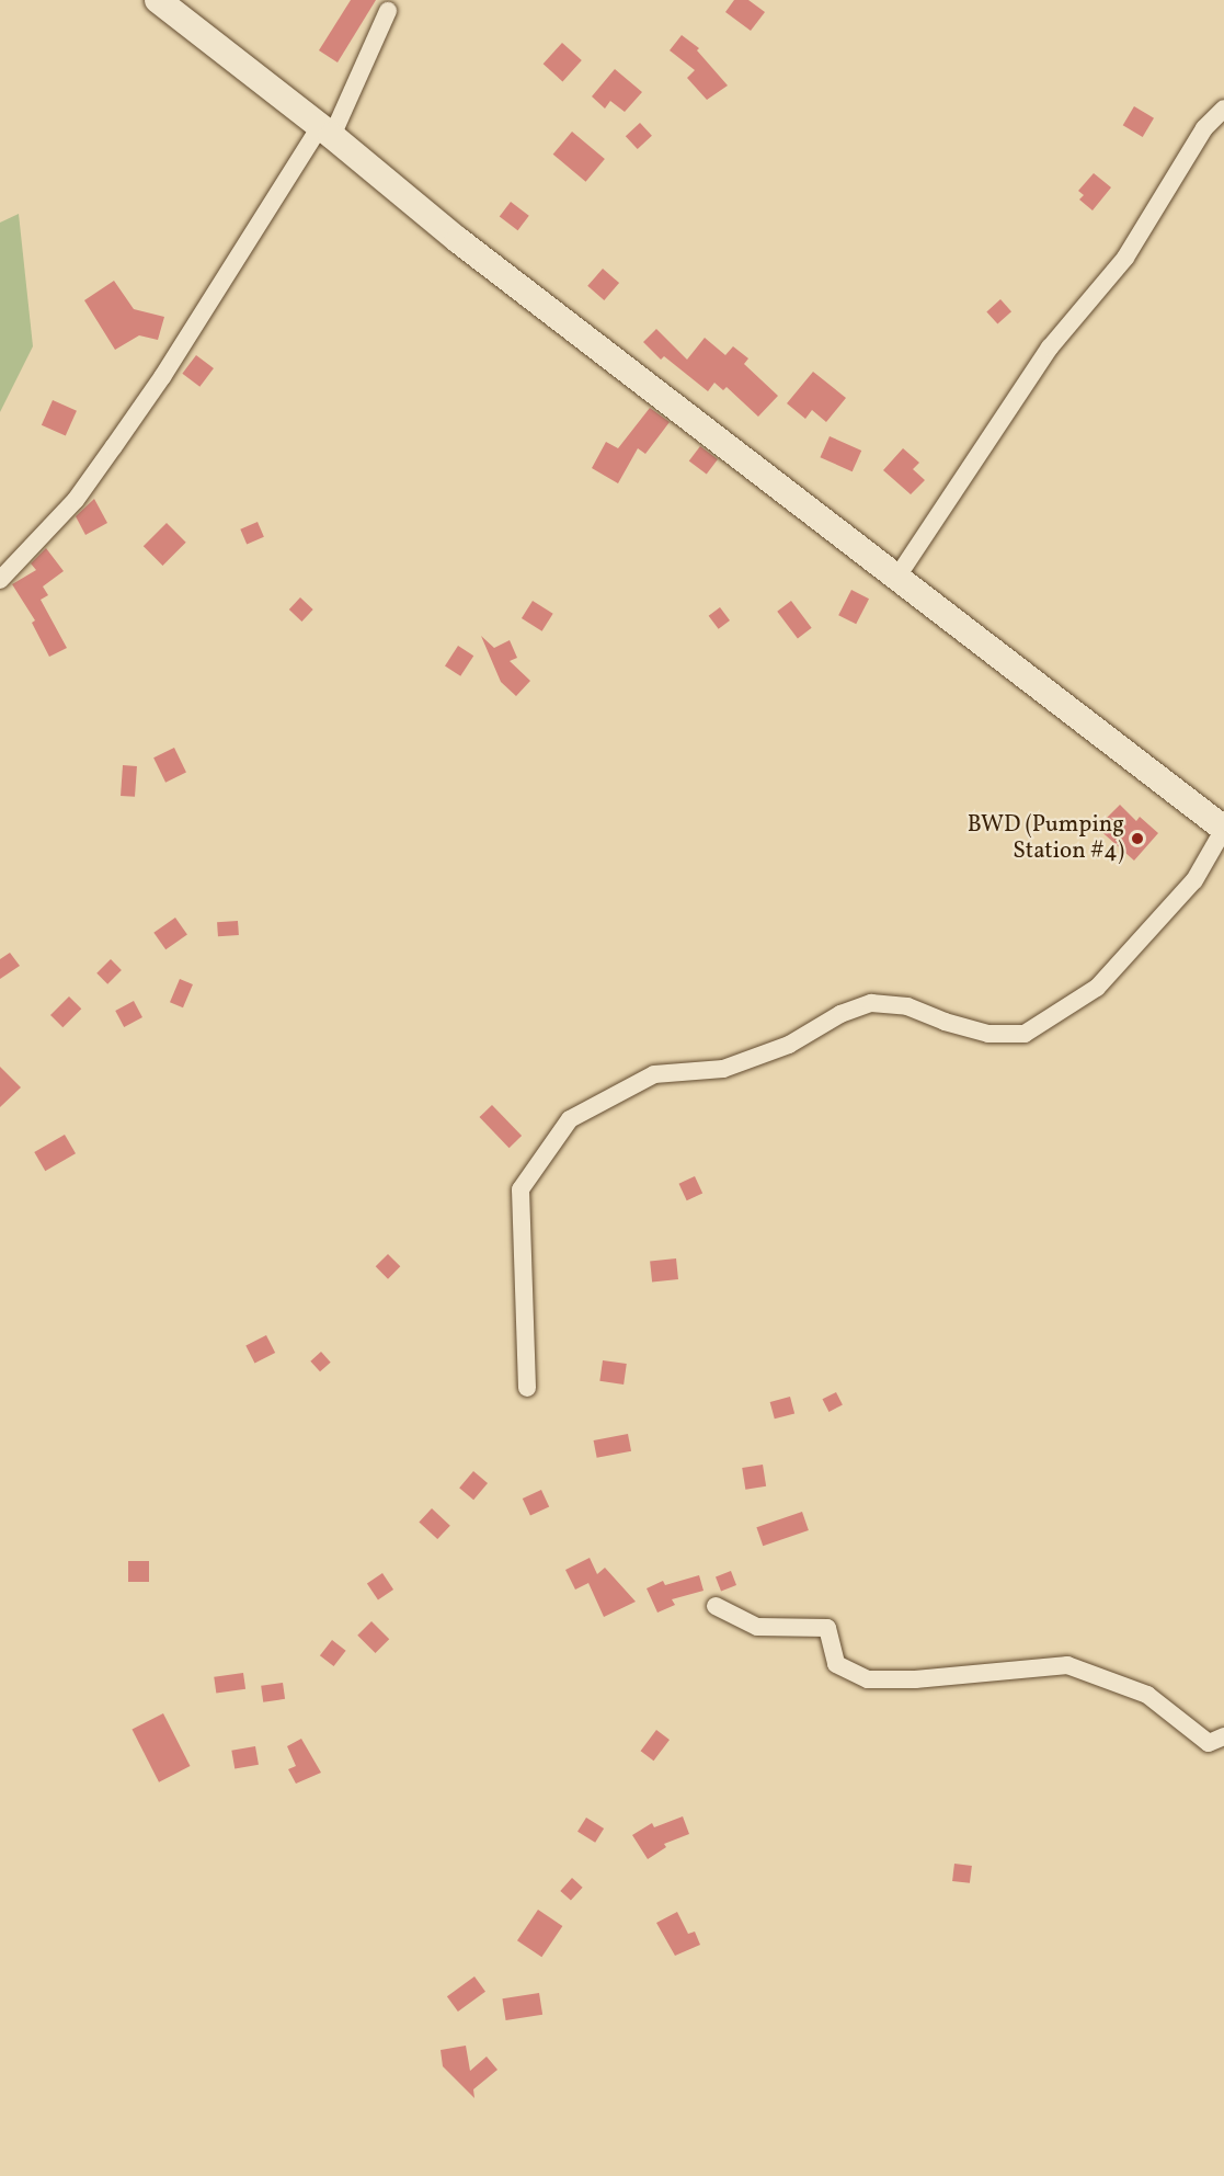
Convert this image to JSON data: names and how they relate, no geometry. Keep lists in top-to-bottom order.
{
  "places": ["BWD (Pumping Station #4)"]
}
